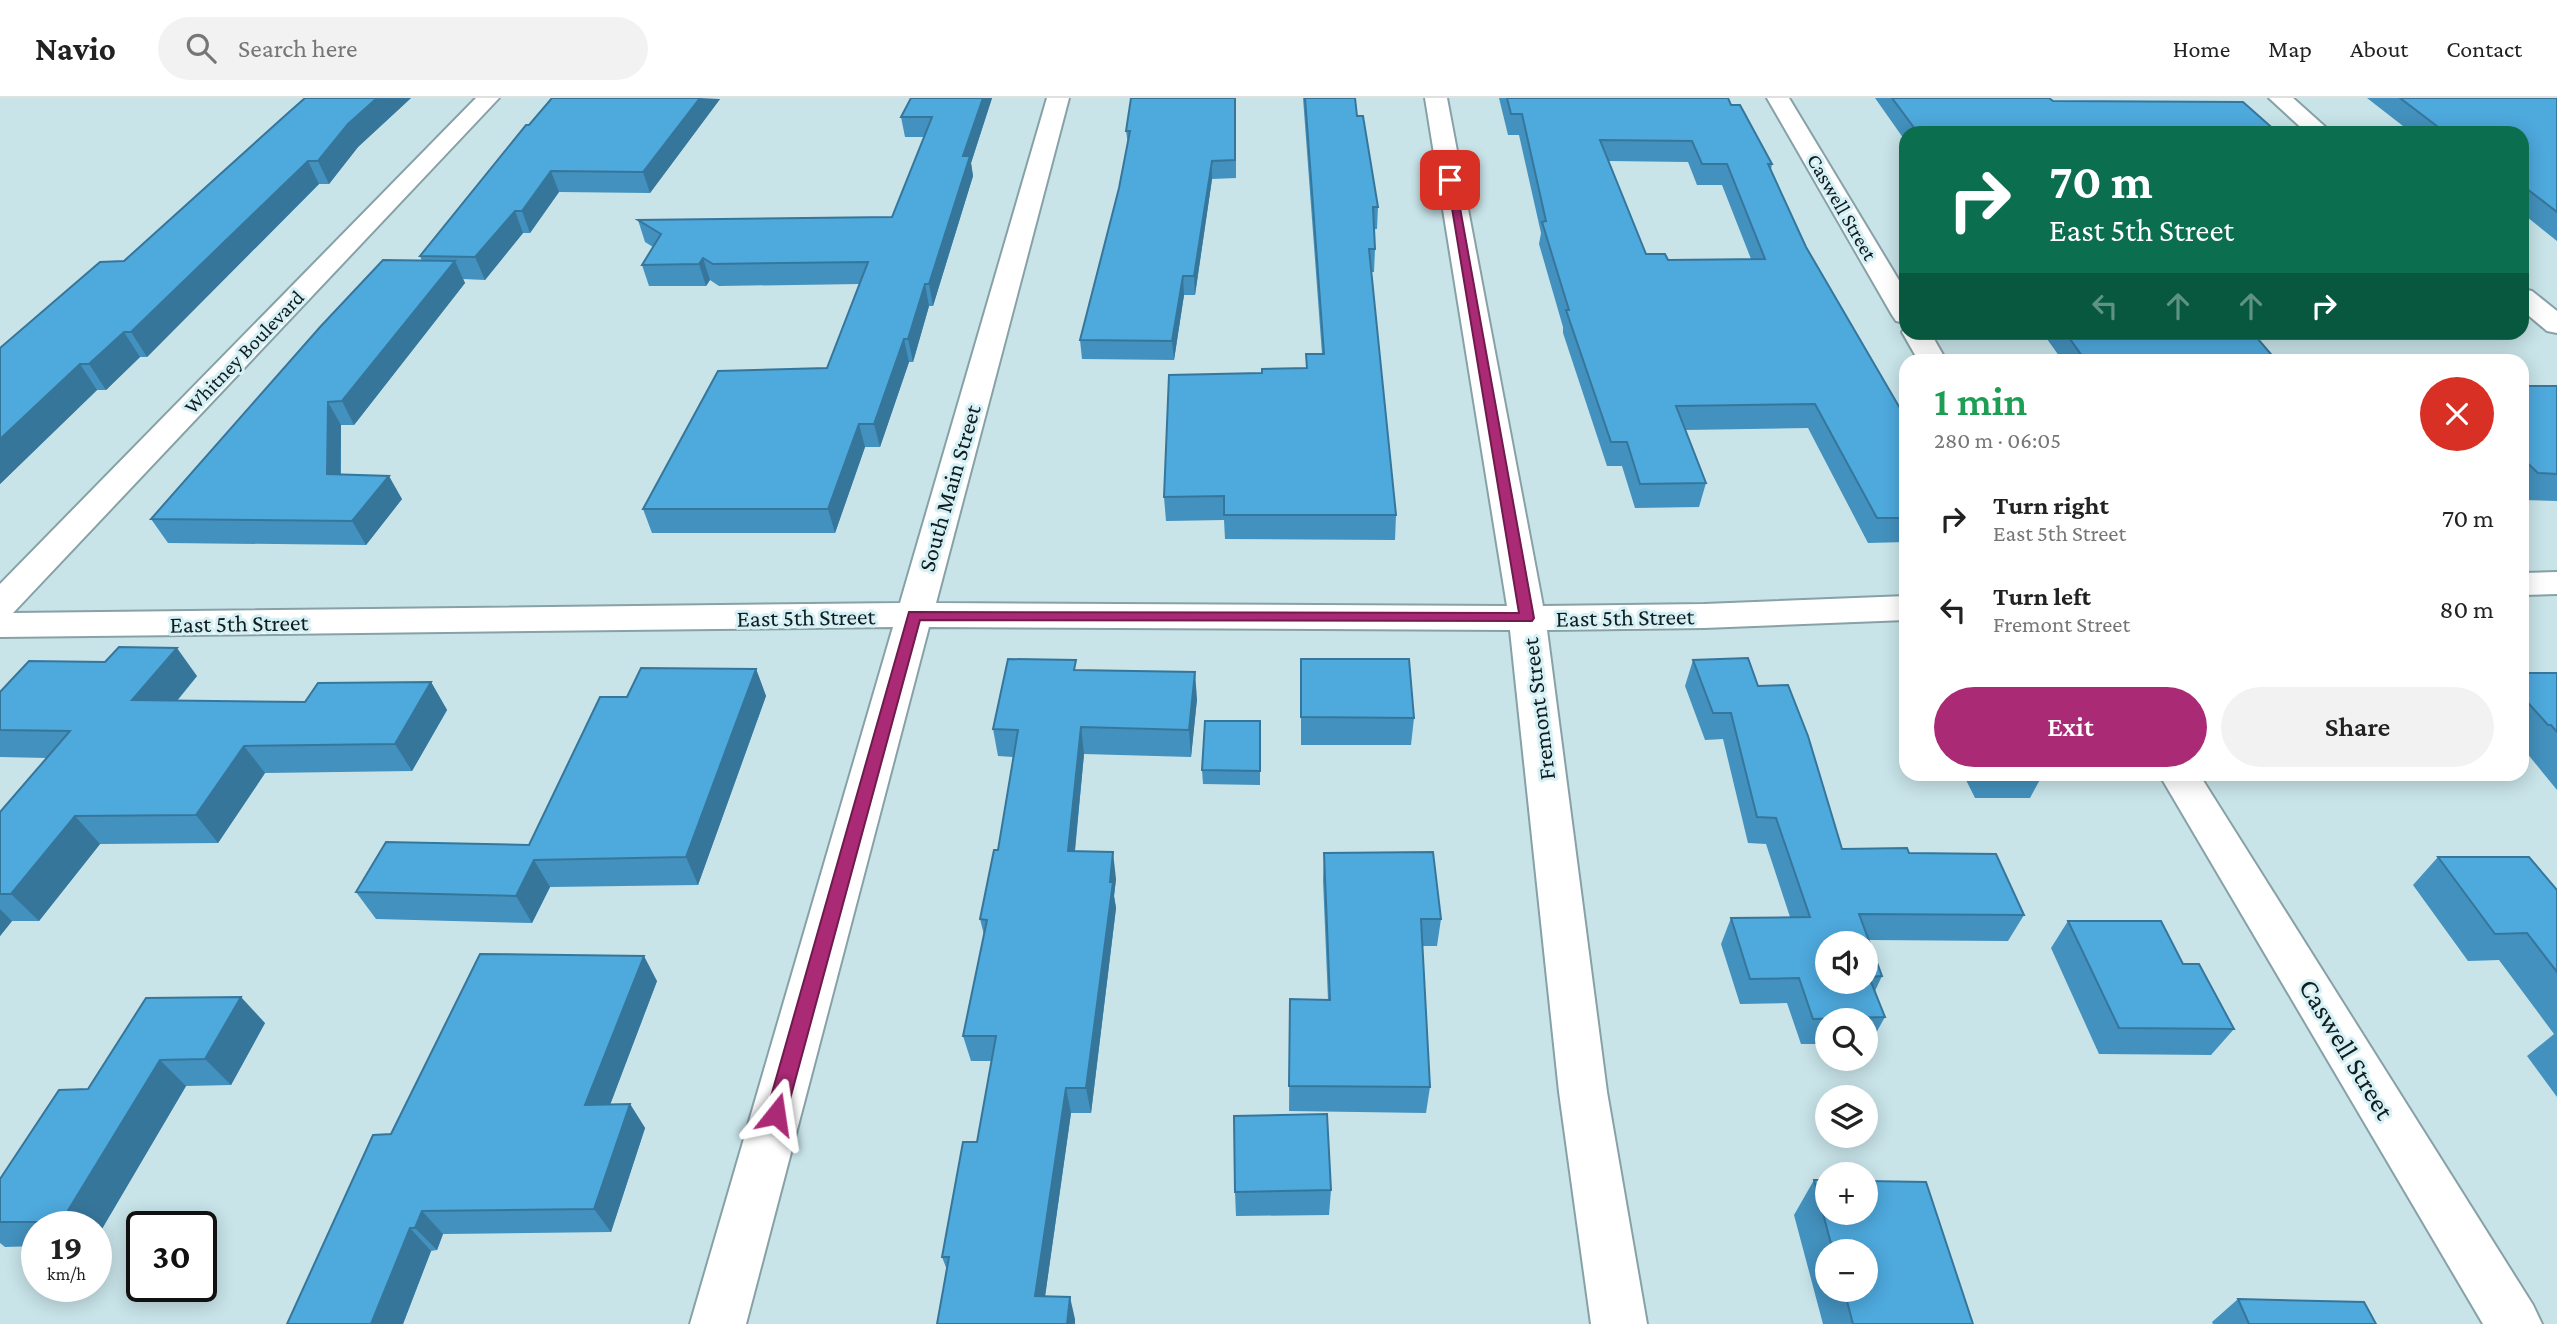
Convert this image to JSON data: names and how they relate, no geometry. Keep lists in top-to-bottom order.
{
  "streets": {
    "street": [
      "Caswell Street",
      "Whitney Boulevard",
      "South Main Street",
      "East 5th Street",
      "Fremont Street"
    ]
  },
  "crossings": [
    ["South Main Street", "East 5th Street"],
    ["East 5th Street", "Fremont Street"]
  ],
  "page": {
    "header": "Navio",
    "search": "Search here",
    "nav": [
      "Home",
      "Map",
      "About",
      "Contact"
    ],
    "turn": ["70 m", "East 5th Street"],
    "heading": ["1 min", "280 m · 06:05"],
    "list": [
      {
        "name": "Turn right",
        "note": "East 5th Street",
        "value": "70 m"
      },
      {
        "name": "Turn left",
        "note": "Fremont Street",
        "value": "80 m"
      }
    ],
    "buttons": ["Exit", "Share"],
    "map_buttons": ["+", "−"],
    "speed": "19 km/h",
    "limit": "30"
  }
}
